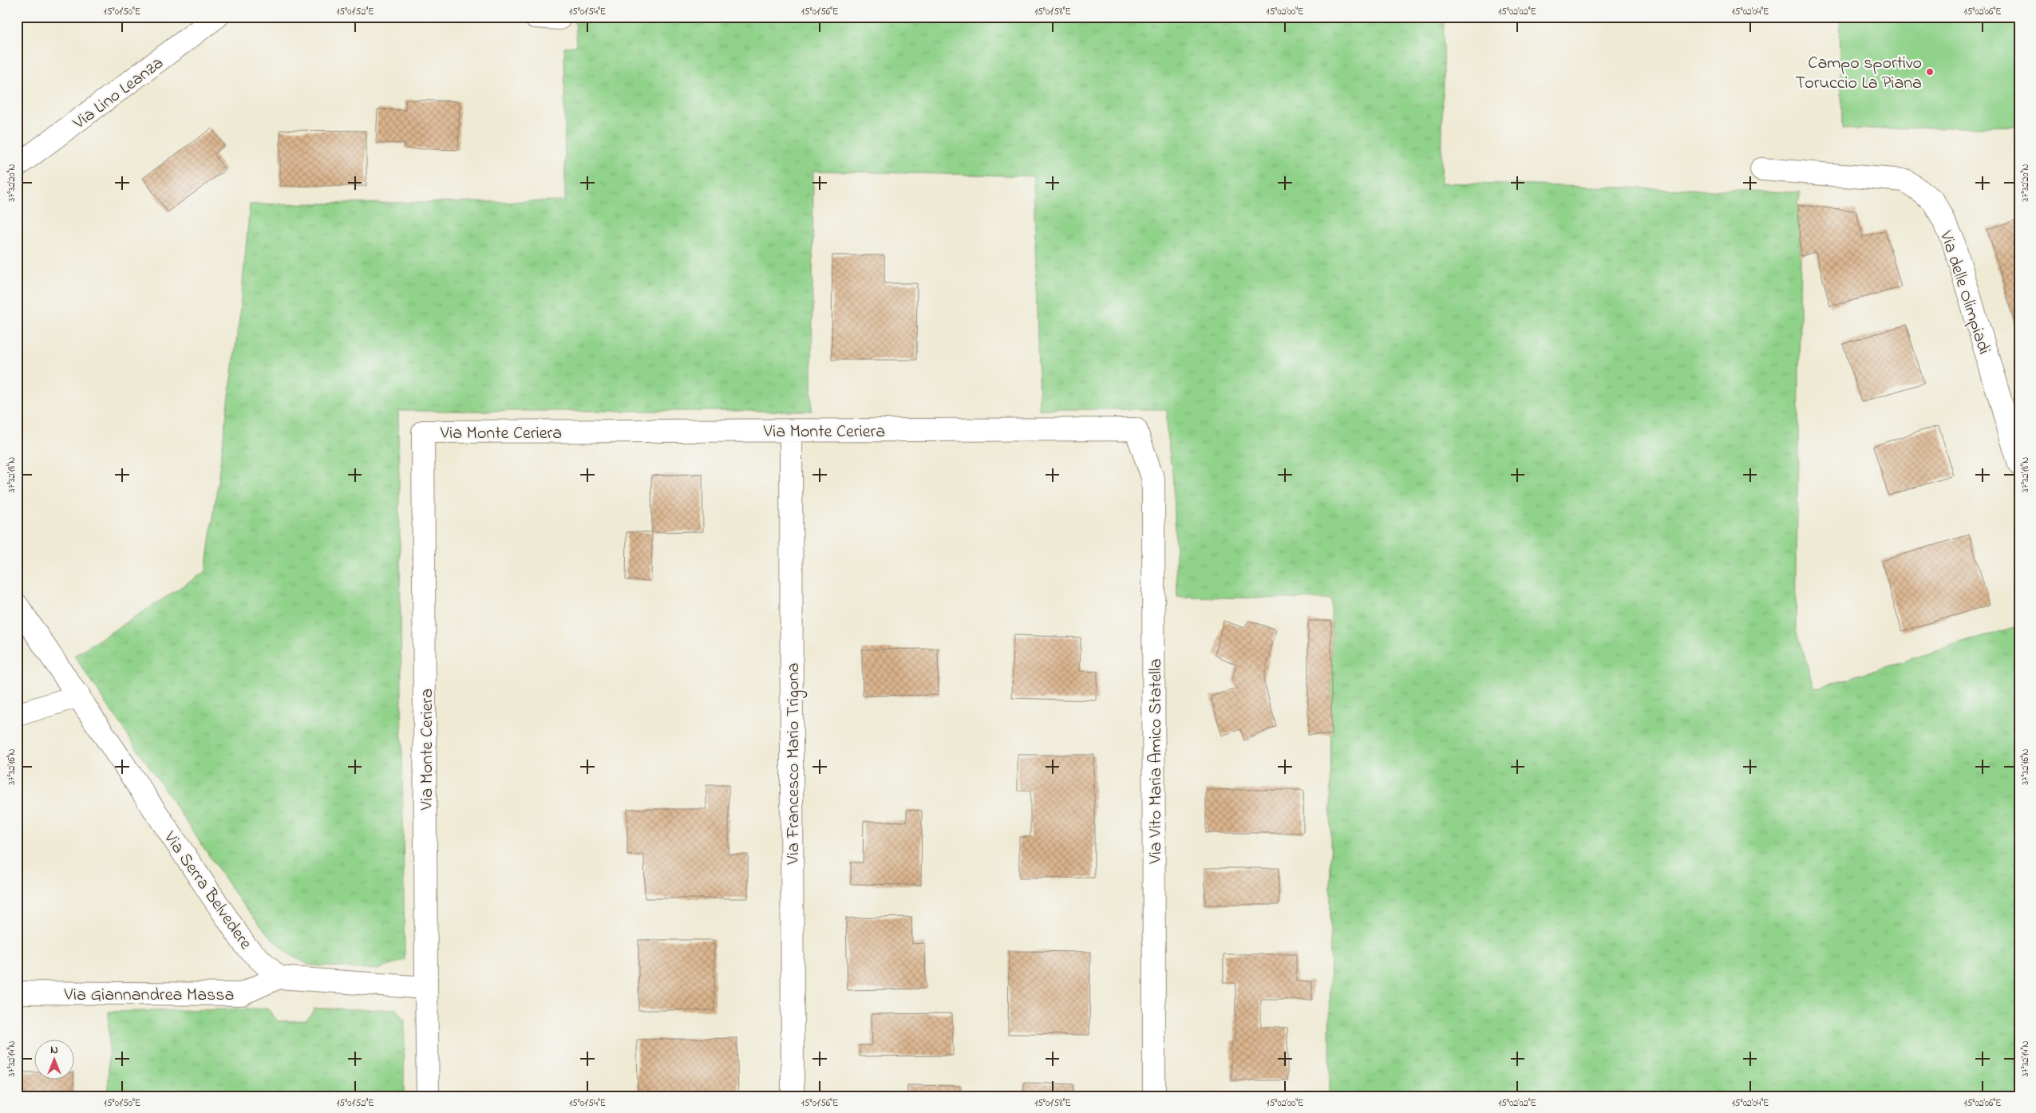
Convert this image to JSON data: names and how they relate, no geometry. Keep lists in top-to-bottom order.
{
  "streets": {
    "street": [
      "Via Lino Leanza",
      "Via delle Olimpiadi",
      "Via Monte Ceriera",
      "Via Vito Maria Amico Statella",
      "Via Francesco Mario Trigona",
      "Via Serra Belvedere",
      "Via Giannandrea Massa"
    ]
  },
  "crossings": [
    ["Via Monte Ceriera", "Via Vito Maria Amico Statella"],
    ["Via Monte Ceriera", "Via Francesco Mario Trigona"],
    ["Via Serra Belvedere", "Via Giannandrea Massa"]
  ],
  "places": ["Campo sportivo Toruccio La Piana"],
  "north": "top",
  "coordinates": [
    "15°01'50\"E",
    "15°01'52\"E",
    "15°01'54\"E",
    "15°01'56\"E",
    "15°01'58\"E",
    "15°02'00\"E",
    "15°02'02\"E",
    "15°02'04\"E",
    "15°02'06\"E",
    "37°32'20\"N",
    "37°32'18\"N",
    "37°32'16\"N",
    "37°32'14\"N"
  ]
}
